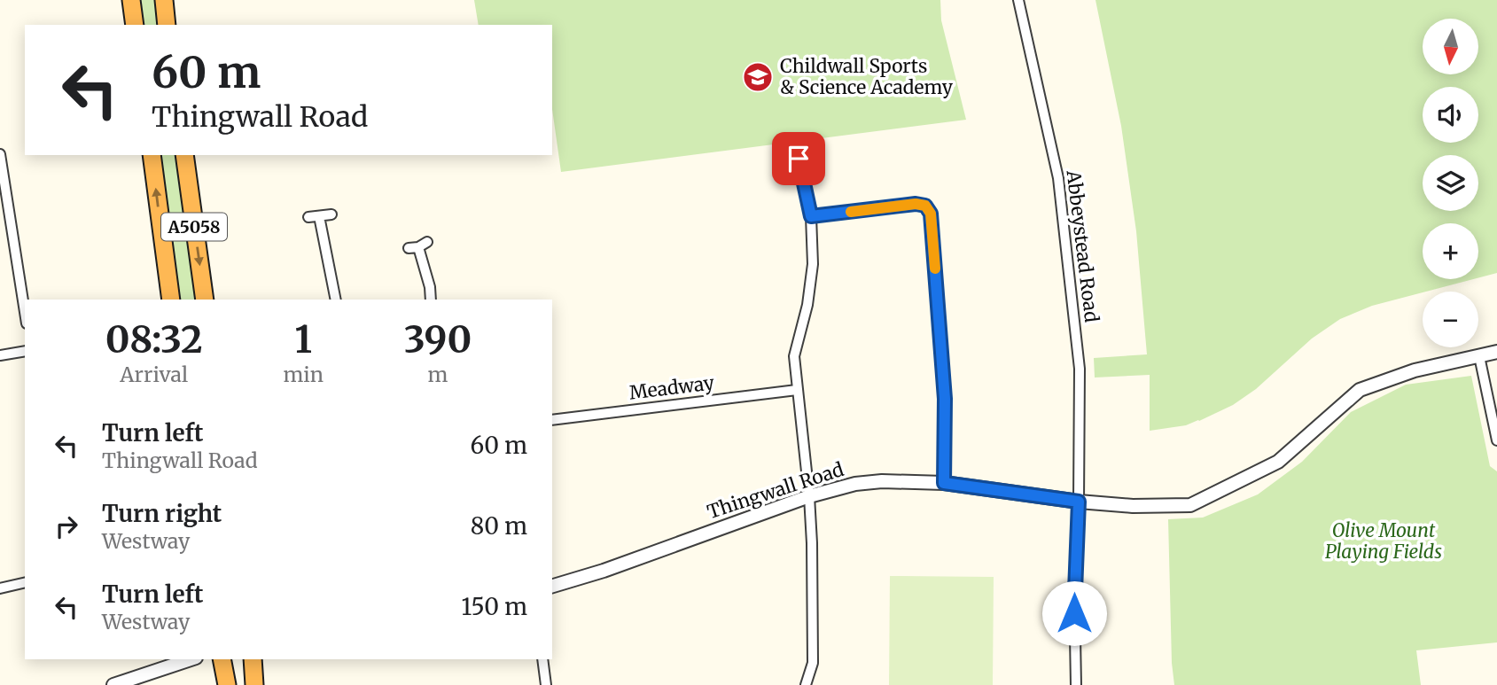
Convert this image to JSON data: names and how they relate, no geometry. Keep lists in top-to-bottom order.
{
  "streets": {
    "highway": ["A5058"],
    "street": ["Abbeystead Road", "Meadway", "Thingwall Road"]
  },
  "crossings": [
    ["Abbeystead Road", "Thingwall Road"]
  ],
  "parks": ["Olive Mount Playing Fields"],
  "places": {
    "school or university": ["Childwall Sports & Science Academy"]
  },
  "north": "bottom",
  "page": {
    "map_buttons": ["+", "−"],
    "turn": ["60 m", "Thingwall Road"],
    "eta": [
      "08:32",
      "Arrival",
      "1",
      "min",
      "390",
      "m"
    ],
    "list": [
      {
        "name": "Turn left",
        "note": "Thingwall Road",
        "value": "60 m"
      },
      {
        "name": "Turn right",
        "note": "Westway",
        "value": "80 m"
      },
      {
        "name": "Turn left",
        "note": "Westway",
        "value": "150 m"
      }
    ]
  }
}
